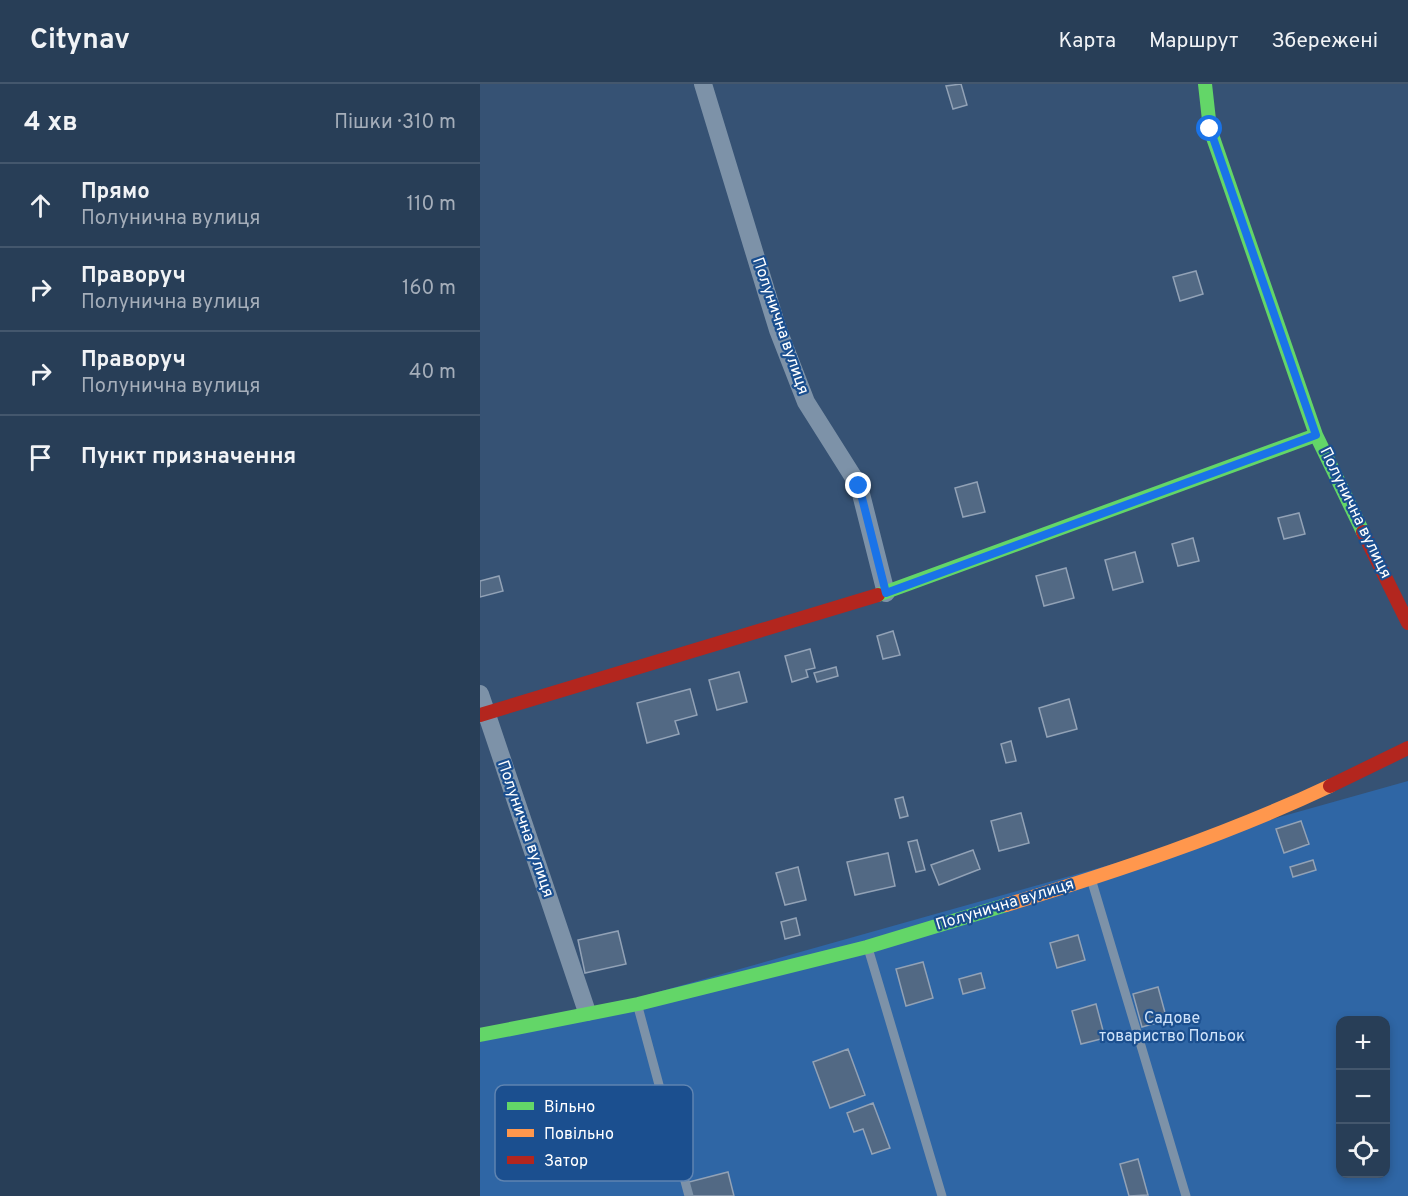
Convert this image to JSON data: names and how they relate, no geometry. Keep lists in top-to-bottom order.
{
  "streets": {
    "street": ["Полунична вулиця"]
  },
  "parks": ["Садове товариство Польок"],
  "legend": ["Вільно", "Повільно", "Затор"],
  "page": {
    "header": "Citynav",
    "nav": ["Карта", "Маршрут", "Збережені"],
    "heading": ["4 хв", "Пішки · 310 m"],
    "list": [
      ["Прямо", "Полунична вулиця", "110 m"],
      ["Праворуч", "Полунична вулиця", "160 m"],
      ["Праворуч", "Полунична вулиця", "40 m"],
      "Пункт призначення"
    ],
    "map_buttons": ["+", "−"]
  }
}
